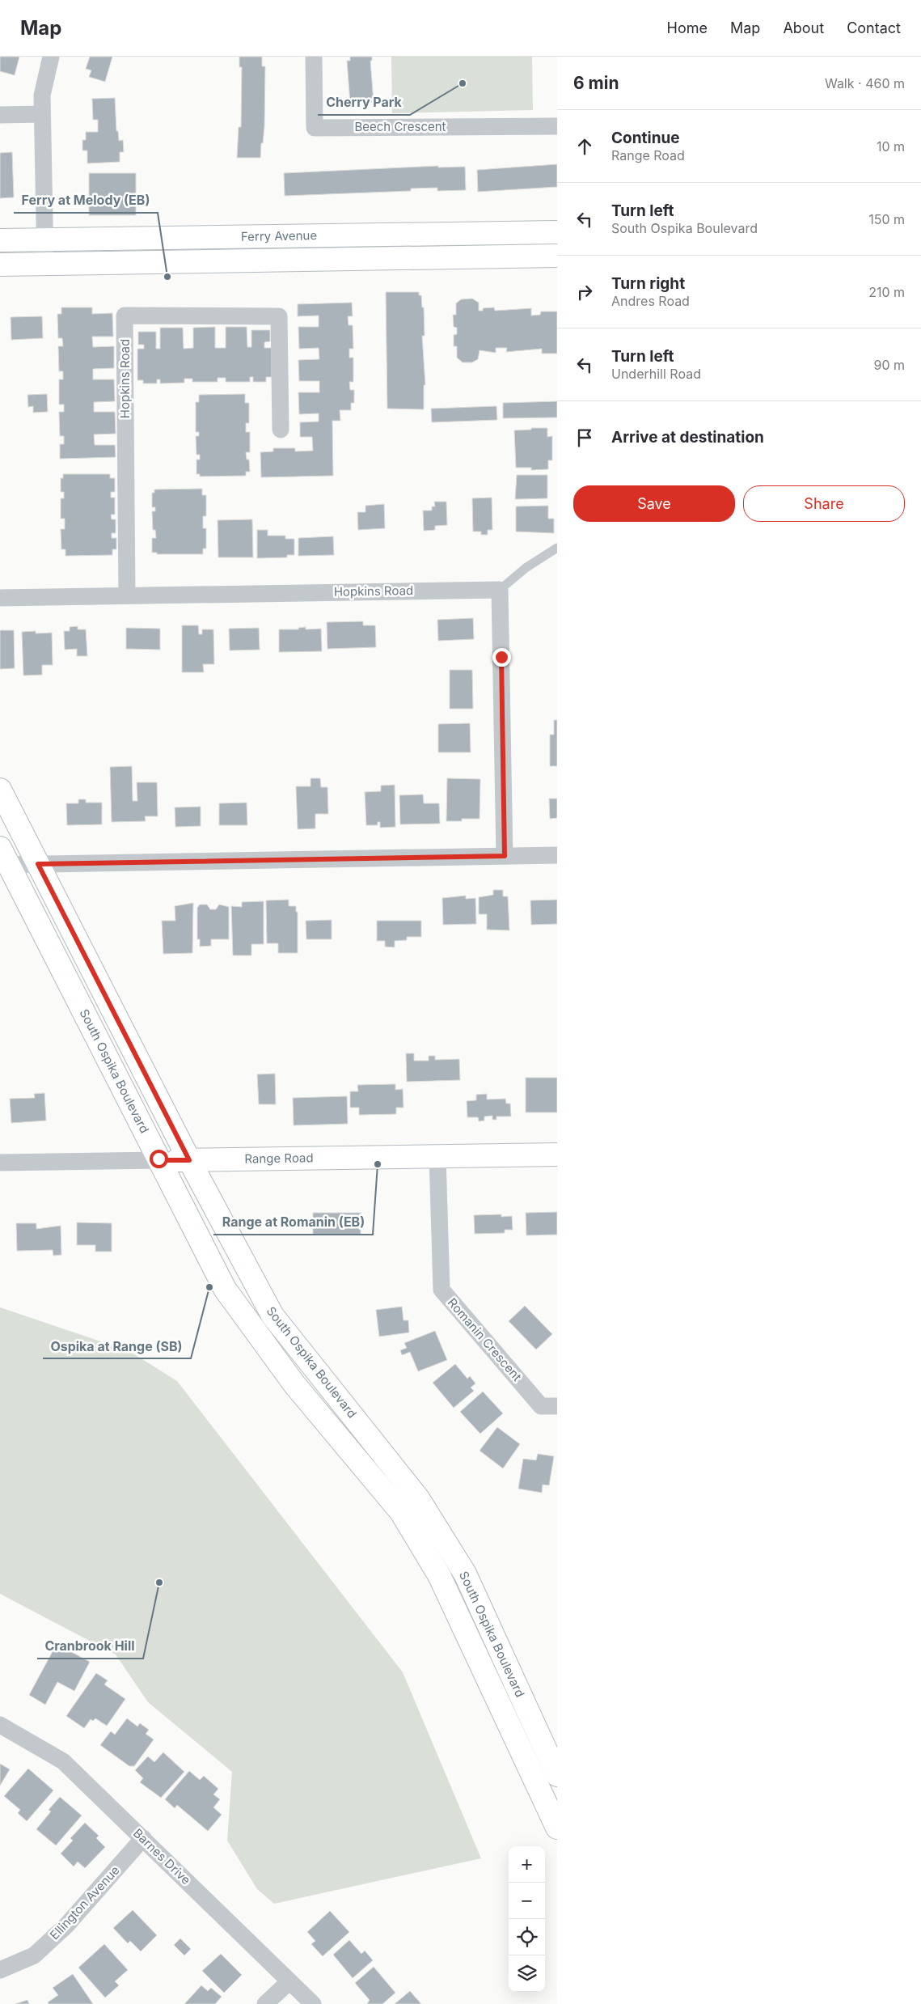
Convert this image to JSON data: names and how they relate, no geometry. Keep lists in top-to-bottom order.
{
  "streets": {
    "main road": ["Ferry Avenue", "South Ospika Boulevard", "Range Road"],
    "street": [
      "Beech Crescent",
      "Hopkins Road",
      "Romanin Crescent",
      "Barnes Drive",
      "Ellington Avenue"
    ]
  },
  "crossings": [
    ["South Ospika Boulevard", "Range Road"],
    ["Range Road", "Romanin Crescent"],
    ["Barnes Drive", "Ellington Avenue"]
  ],
  "places": [
    "Cherry Park",
    "Ferry at Melody (EB)",
    "Range at Romanin (EB)",
    "Ospika at Range (SB)",
    "Cranbrook Hill"
  ],
  "page": {
    "header": "Map",
    "nav": [
      "Home",
      "Map",
      "About",
      "Contact"
    ],
    "heading": ["6 min", "Walk · 460 m"],
    "list": [
      ["Continue", "Range Road", "10 m"],
      ["Turn left", "South Ospika Boulevard", "150 m"],
      ["Turn right", "Andres Road", "210 m"],
      ["Turn left", "Underhill Road", "90 m"],
      "Arrive at destination"
    ],
    "buttons": ["Save", "Share"],
    "map_buttons": ["+", "−"]
  }
}
